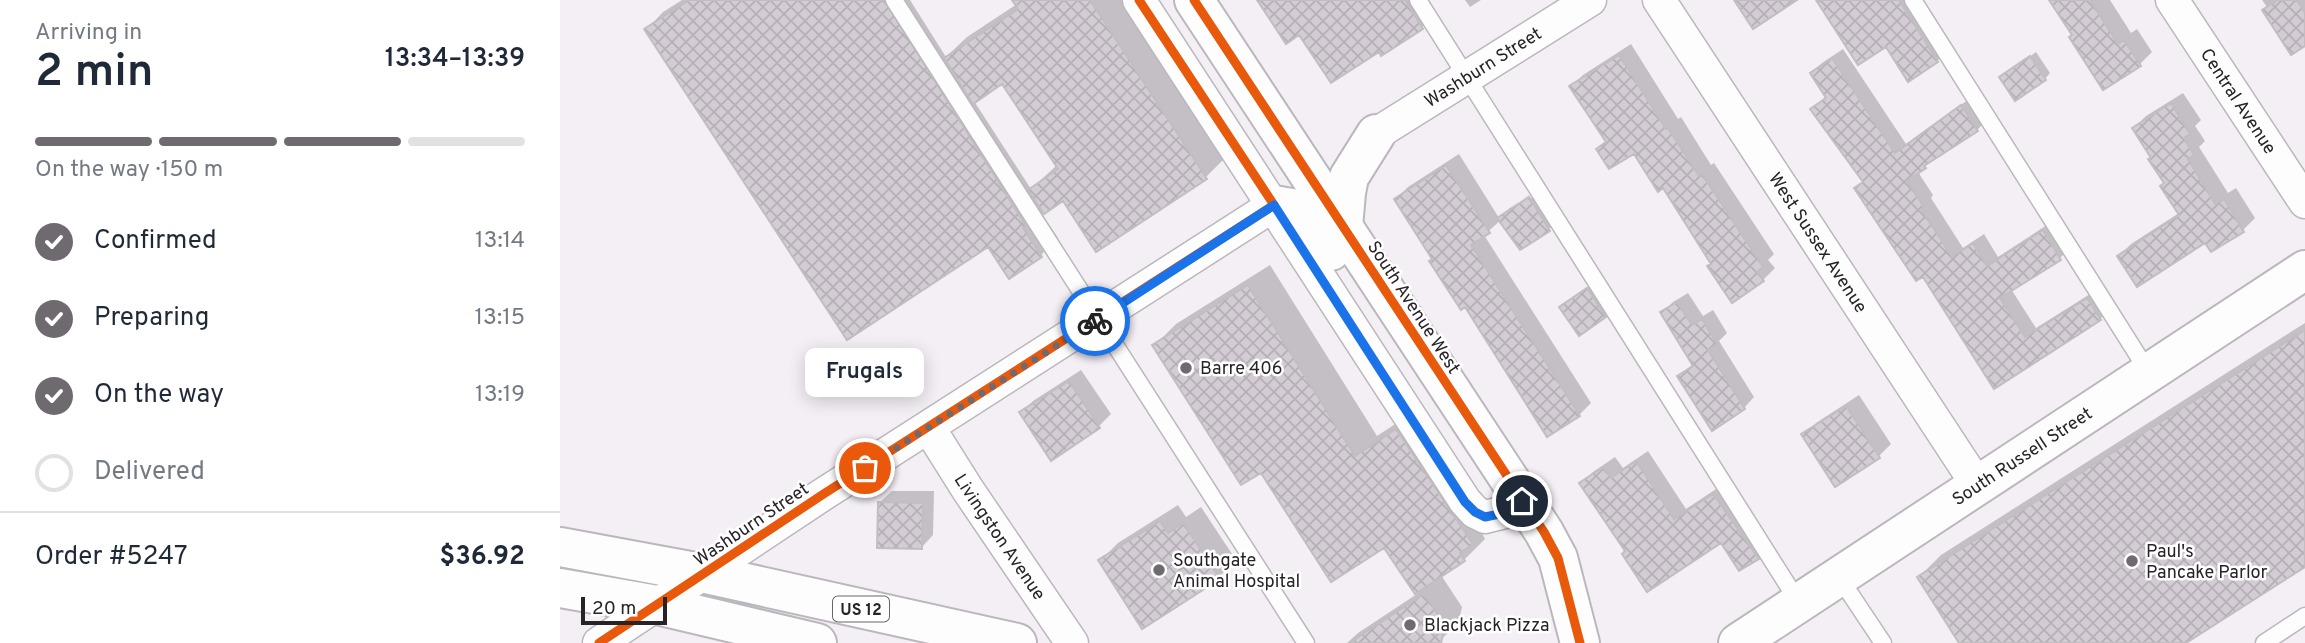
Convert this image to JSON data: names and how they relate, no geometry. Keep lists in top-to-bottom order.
{
  "streets": {
    "main road": ["South Avenue West", "South Russell Street", "US 12"],
    "street": [
      "Washburn Street",
      "Central Avenue",
      "West Sussex Avenue",
      "Livingston Avenue"
    ]
  },
  "crossings": [
    ["Washburn Street", "Livingston Avenue"],
    ["Washburn Street", "US 12"],
    ["West Sussex Avenue", "South Russell Street"]
  ],
  "places": [
    "Barre 406",
    "Frugals",
    "Paul's Pancake Parlor",
    "Southgate Animal Hospital",
    "Blackjack Pizza"
  ],
  "scale_bar": "20 m",
  "page": {
    "heading": ["2 min", "Arriving in", "13:34–13:39"],
    "panel": ["Order #5247", "$36.92"],
    "bar": "On the way · 150 m",
    "list": [
      ["Confirmed", "13:14"],
      ["Preparing", "13:15"],
      ["On the way", "13:19"],
      "Delivered"
    ],
    "bubble": "Frugals",
    "scale": "20 m"
  }
}
